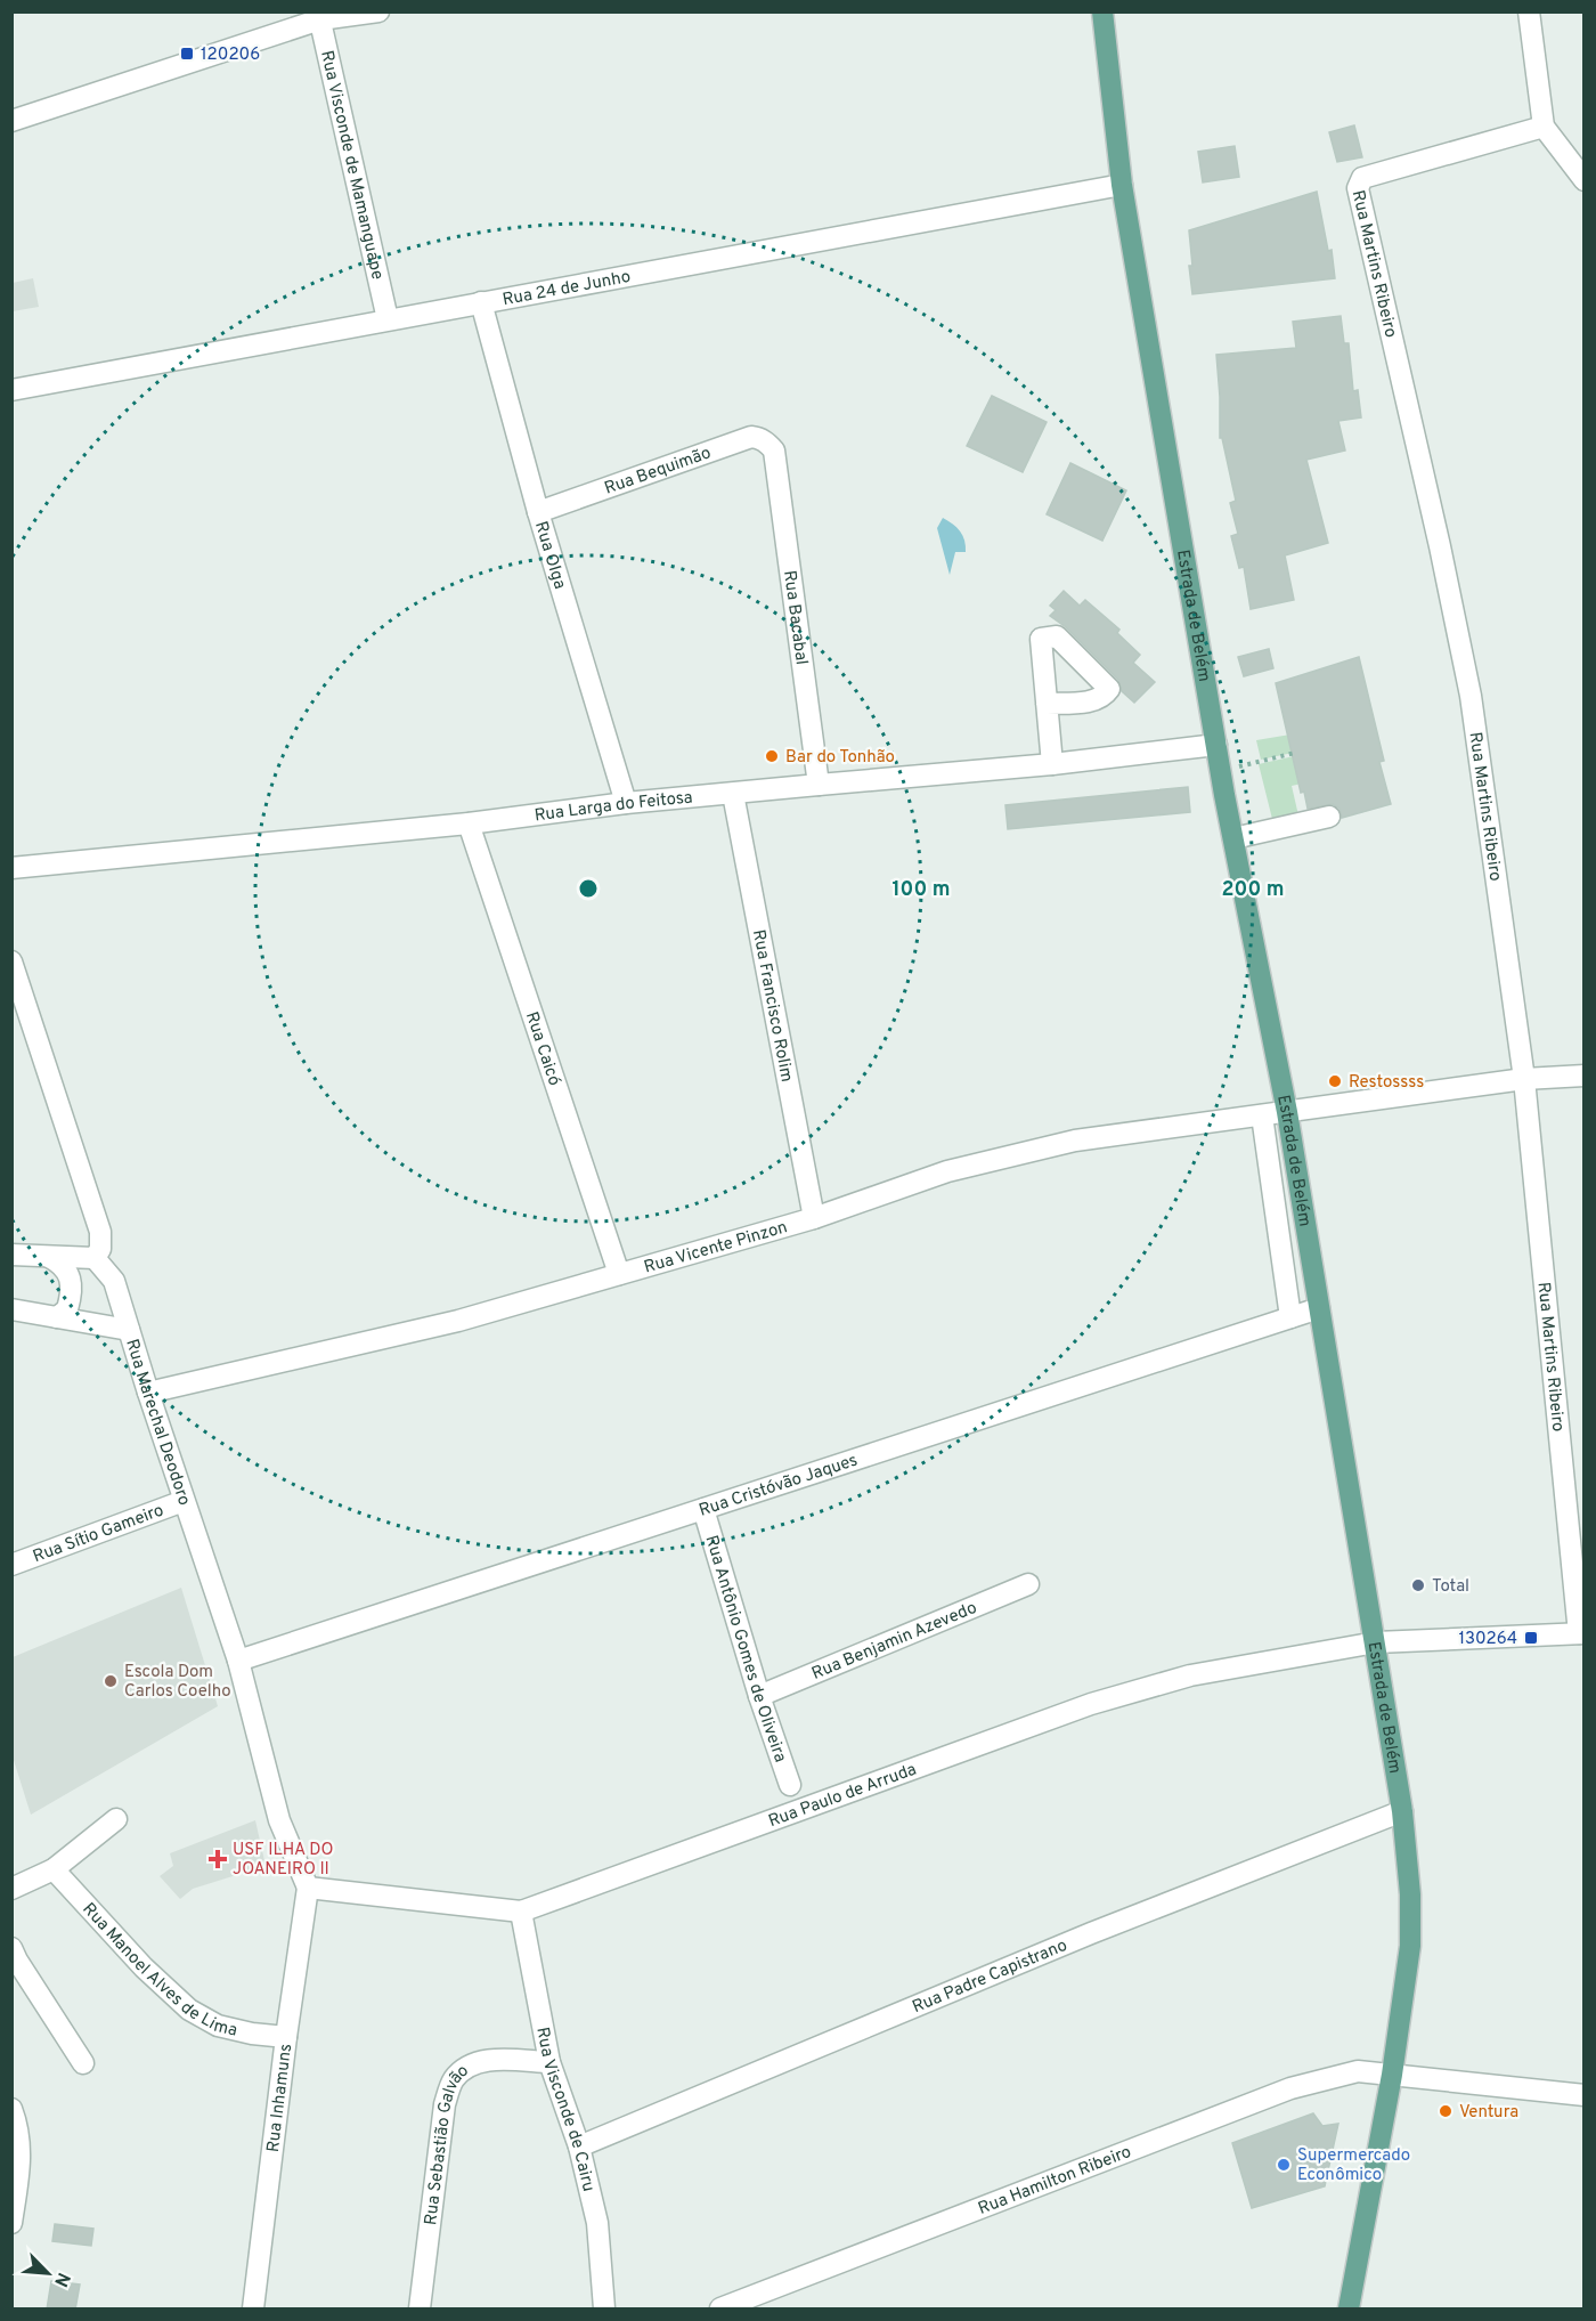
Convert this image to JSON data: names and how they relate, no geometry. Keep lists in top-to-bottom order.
{
  "streets": {
    "main road": ["Estrada de Belém"],
    "street": [
      "Rua Visconde de Mamanguape",
      "Rua Martins Ribeiro",
      "Rua 24 de Junho",
      "Rua Bequimão",
      "Rua Olga",
      "Rua Bacabal",
      "Rua Larga do Feitosa",
      "Rua Francisco Rolim",
      "Rua Caicó",
      "Rua Vicente Pinzon",
      "Rua Marechal Deodoro",
      "Rua Cristóvão Jaques",
      "Rua Sítio Gameiro",
      "Rua Benjamin Azevedo",
      "Rua Antônio Gomes de Oliveira",
      "Rua Paulo de Arruda",
      "Rua Manoel Alves de Lima",
      "Rua Padre Capistrano",
      "Rua Inhamuns",
      "Rua Visconde de Cairu",
      "Rua Sebastião Galvão",
      "Rua Hamilton Ribeiro"
    ]
  },
  "crossings": [
    ["Rua Visconde de Mamanguape", "Rua 24 de Junho"],
    ["Rua Martins Ribeiro", "Rua Vicente Pinzon"],
    ["Rua Martins Ribeiro", "Rua Paulo de Arruda"],
    ["Rua 24 de Junho", "Rua Olga"],
    ["Rua 24 de Junho", "Estrada de Belém"],
    ["Rua Bequimão", "Rua Olga"],
    ["Rua Bequimão", "Rua Bacabal"],
    ["Rua Olga", "Rua Larga do Feitosa"],
    ["Estrada de Belém", "Rua Larga do Feitosa"],
    ["Estrada de Belém", "Rua Vicente Pinzon"],
    ["Estrada de Belém", "Rua Cristóvão Jaques"],
    ["Estrada de Belém", "Rua Paulo de Arruda"],
    ["Estrada de Belém", "Rua Padre Capistrano"],
    ["Estrada de Belém", "Rua Hamilton Ribeiro"],
    ["Rua Bacabal", "Rua Larga do Feitosa"],
    ["Rua Larga do Feitosa", "Rua Francisco Rolim"],
    ["Rua Larga do Feitosa", "Rua Caicó"],
    ["Rua Francisco Rolim", "Rua Vicente Pinzon"],
    ["Rua Caicó", "Rua Vicente Pinzon"],
    ["Rua Vicente Pinzon", "Rua Marechal Deodoro"],
    ["Rua Marechal Deodoro", "Rua Cristóvão Jaques"],
    ["Rua Marechal Deodoro", "Rua Sítio Gameiro"],
    ["Rua Marechal Deodoro", "Rua Paulo de Arruda"],
    ["Rua Marechal Deodoro", "Rua Inhamuns"],
    ["Rua Cristóvão Jaques", "Rua Antônio Gomes de Oliveira"],
    ["Rua Benjamin Azevedo", "Rua Antônio Gomes de Oliveira"],
    ["Rua Paulo de Arruda", "Rua Inhamuns"],
    ["Rua Paulo de Arruda", "Rua Visconde de Cairu"],
    ["Rua Manoel Alves de Lima", "Rua Inhamuns"],
    ["Rua Padre Capistrano", "Rua Visconde de Cairu"],
    ["Rua Visconde de Cairu", "Rua Sebastião Galvão"]
  ],
  "places": {
    "transit": ["120206", "130264"],
    "other": [
      "Bar do Tonhão",
      "Restossss",
      "Total",
      "Escola Dom Carlos Coelho",
      "Ventura",
      "Supermercado Econômico"
    ],
    "health": ["USF ILHA DO JOANEIRO II"]
  },
  "north": "bottom right",
  "rings": ["100 m", "200 m"]
}
